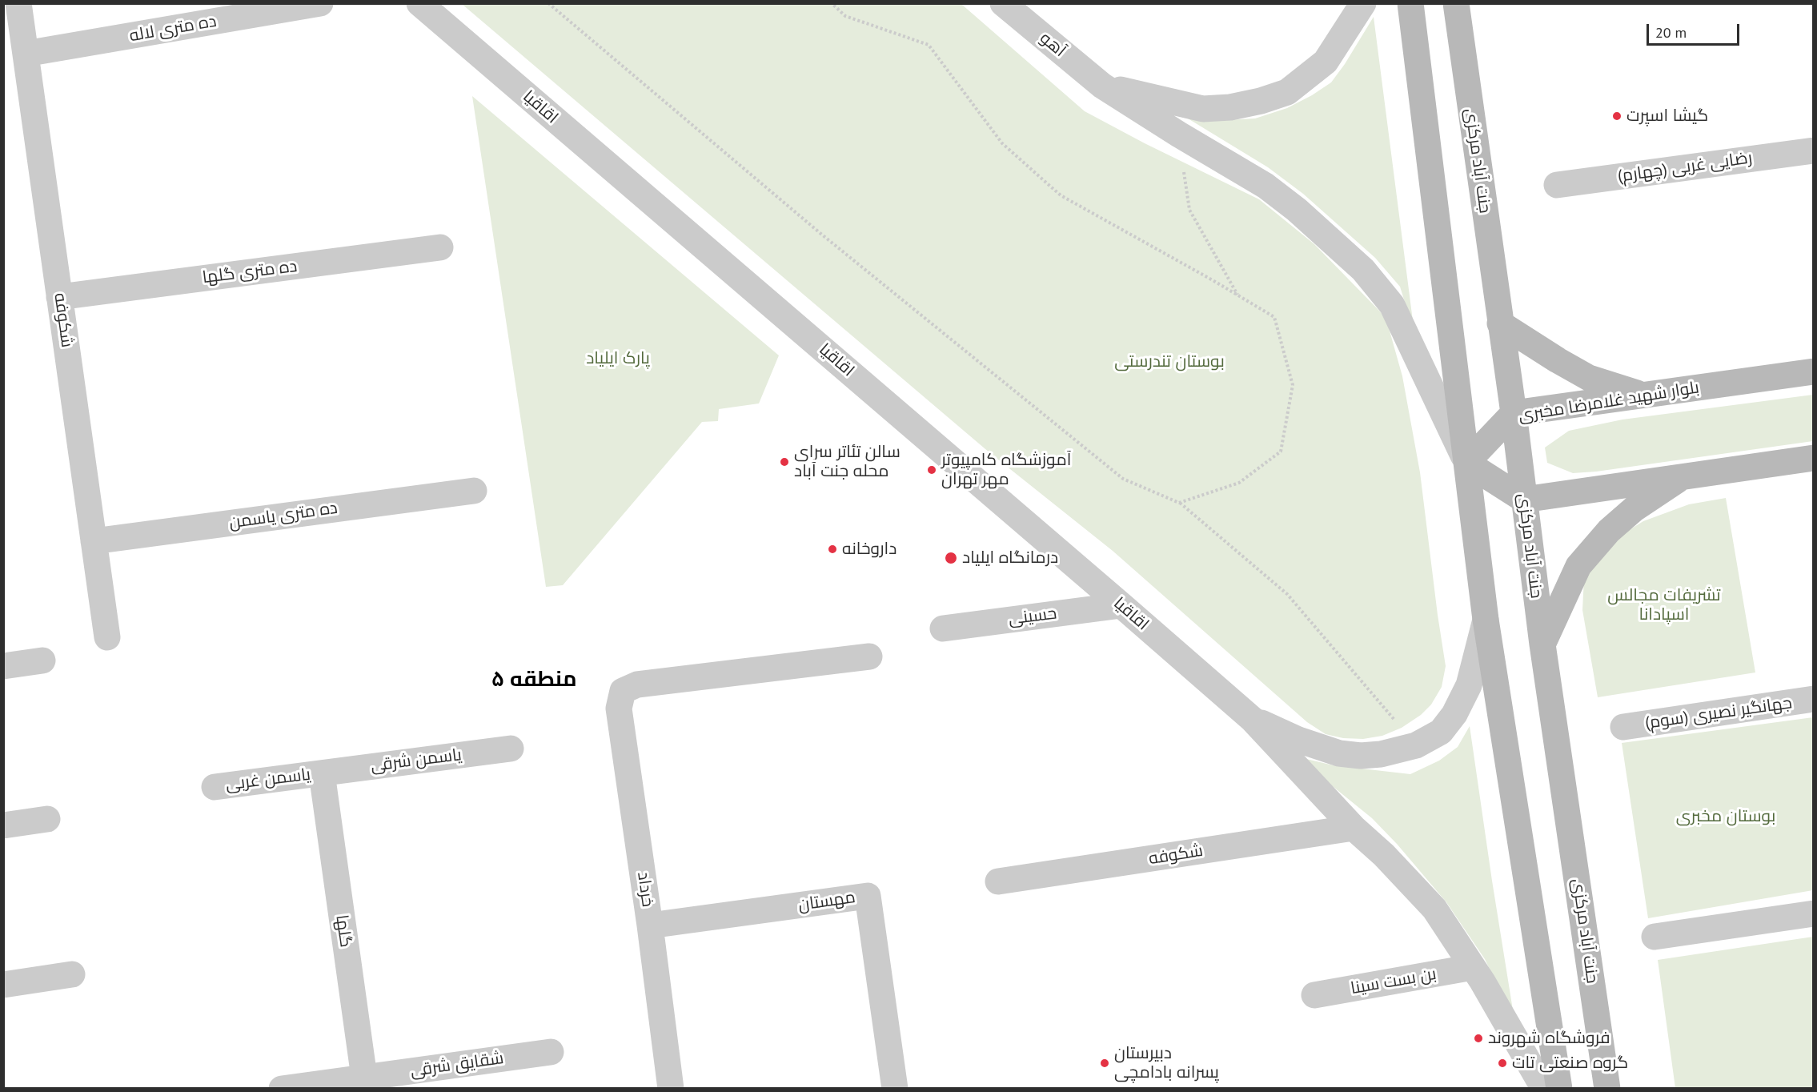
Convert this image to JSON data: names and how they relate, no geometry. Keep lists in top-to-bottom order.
{
  "streets": {
    "main road": ["جنت آباد مرکزی", "بلوار شهید غلامرضا مخبری"],
    "street": [
      "ده متری لاله",
      "آهو",
      "اقاقیا",
      "رضایی غربی (چهارم)",
      "ده متری گلها",
      "شکوفه",
      "ده متری یاسمن",
      "حسینی",
      "جهانگیر نصیری (سوم)",
      "یاسمن شرقی",
      "یاسمن غربی",
      "خرداد",
      "مهستان",
      "گلها",
      "بن بست سینا",
      "شقایق شرقی"
    ]
  },
  "crossings": [
    ["ده متری لاله", "شکوفه"],
    ["آهو", "بلوار شهید غلامرضا مخبری"],
    ["اقاقیا", "حسینی"],
    ["جنت آباد مرکزی", "بلوار شهید غلامرضا مخبری"],
    ["ده متری گلها", "شکوفه"],
    ["شکوفه", "ده متری یاسمن"],
    ["یاسمن شرقی", "یاسمن غربی"],
    ["یاسمن شرقی", "گلها"],
    ["یاسمن غربی", "گلها"],
    ["خرداد", "مهستان"],
    ["گلها", "شقایق شرقی"]
  ],
  "districts": ["منطقه ۵"],
  "parks": [
    "پارک ایلیاد",
    "بوستان تندرستی",
    "تشریفات مجالس اسپادانا",
    "بوستان مخبری"
  ],
  "places": [
    "گیشا اسپرت",
    "سالن تئاتر سرای محله جنت آباد",
    "آموزشگاه کامپیوتر مهر تهران",
    "داروخانه",
    "درمانگاه ایلیاد",
    "فروشگاه شهروند",
    "دبیرستان پسرانه بادامچی",
    "گروه صنعتی تات"
  ],
  "scale_bar": "20 m"
}
